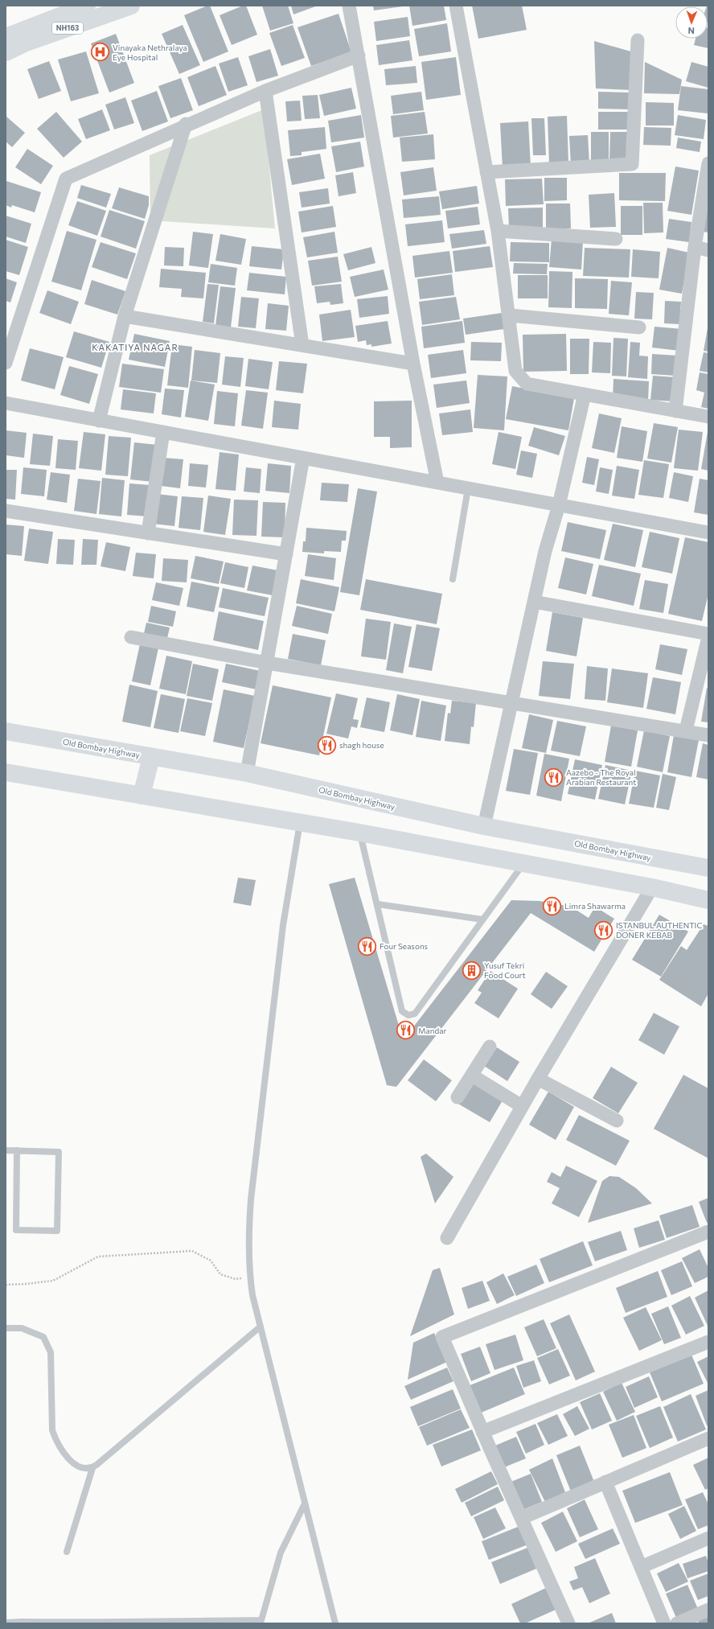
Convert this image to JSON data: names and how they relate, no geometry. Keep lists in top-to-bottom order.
{
  "streets": {
    "main road": ["NH163", "Old Bombay Highway"]
  },
  "districts": ["KAKATIYA NAGAR"],
  "places": {
    "hospital": ["Vinayaka Nethralaya Eye Hospital"],
    "restaurant": [
      "shagh house",
      "Aazebo - The Royal Arabian Restaurant",
      "Limra Shawarma",
      "ISTANBUL AUTHENTIC DONER KEBAB",
      "Four Seasons",
      "Mandar"
    ],
    "building": ["Yusuf Tekri Food Court"]
  },
  "north": "bottom"
}
